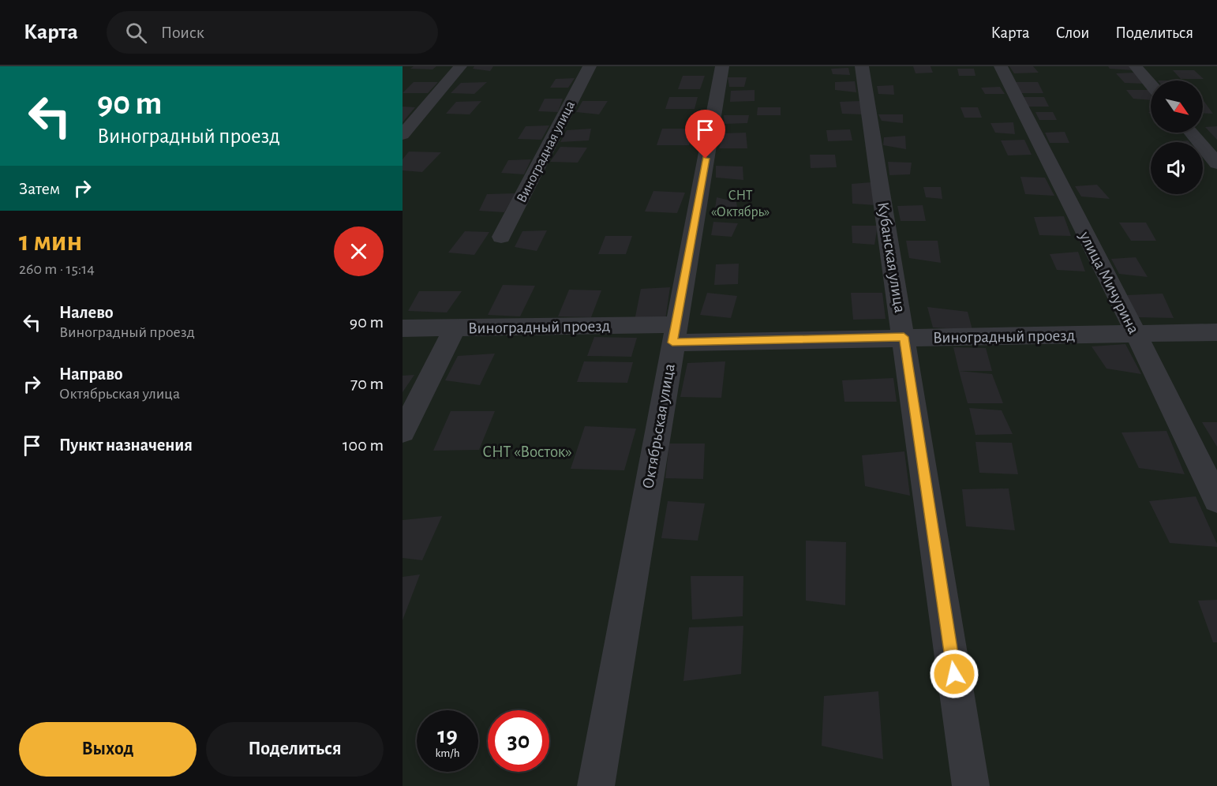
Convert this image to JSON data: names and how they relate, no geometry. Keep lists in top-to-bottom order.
{
  "streets": {
    "street": [
      "Виноградная улица",
      "Кубанская улица",
      "улица Мичурина",
      "Виноградный проезд",
      "Октябрьская улица"
    ]
  },
  "crossings": [
    ["Кубанская улица", "Виноградный проезд"],
    ["улица Мичурина", "Виноградный проезд"],
    ["Виноградный проезд", "Октябрьская улица"]
  ],
  "parks": ["СНТ «Октябрь»", "СНТ «Восток»"],
  "north": "bottom right",
  "page": {
    "header": "Карта",
    "search": "Поиск",
    "nav": ["Карта", "Слои", "Поделиться"],
    "turn": ["90 m", "Виноградный проезд"],
    "then": "Затем",
    "heading": ["1 мин", "260 m · 15:14"],
    "list": [
      {
        "name": "Налево",
        "note": "Виноградный проезд",
        "value": "90 m"
      },
      {
        "name": "Направо",
        "note": "Октябрьская улица",
        "value": "70 m"
      },
      {
        "name": "Пункт назначения",
        "value": "100 m"
      }
    ],
    "speed": "19 km/h",
    "limit": "30",
    "buttons": ["Выход", "Поделиться"]
  }
}
